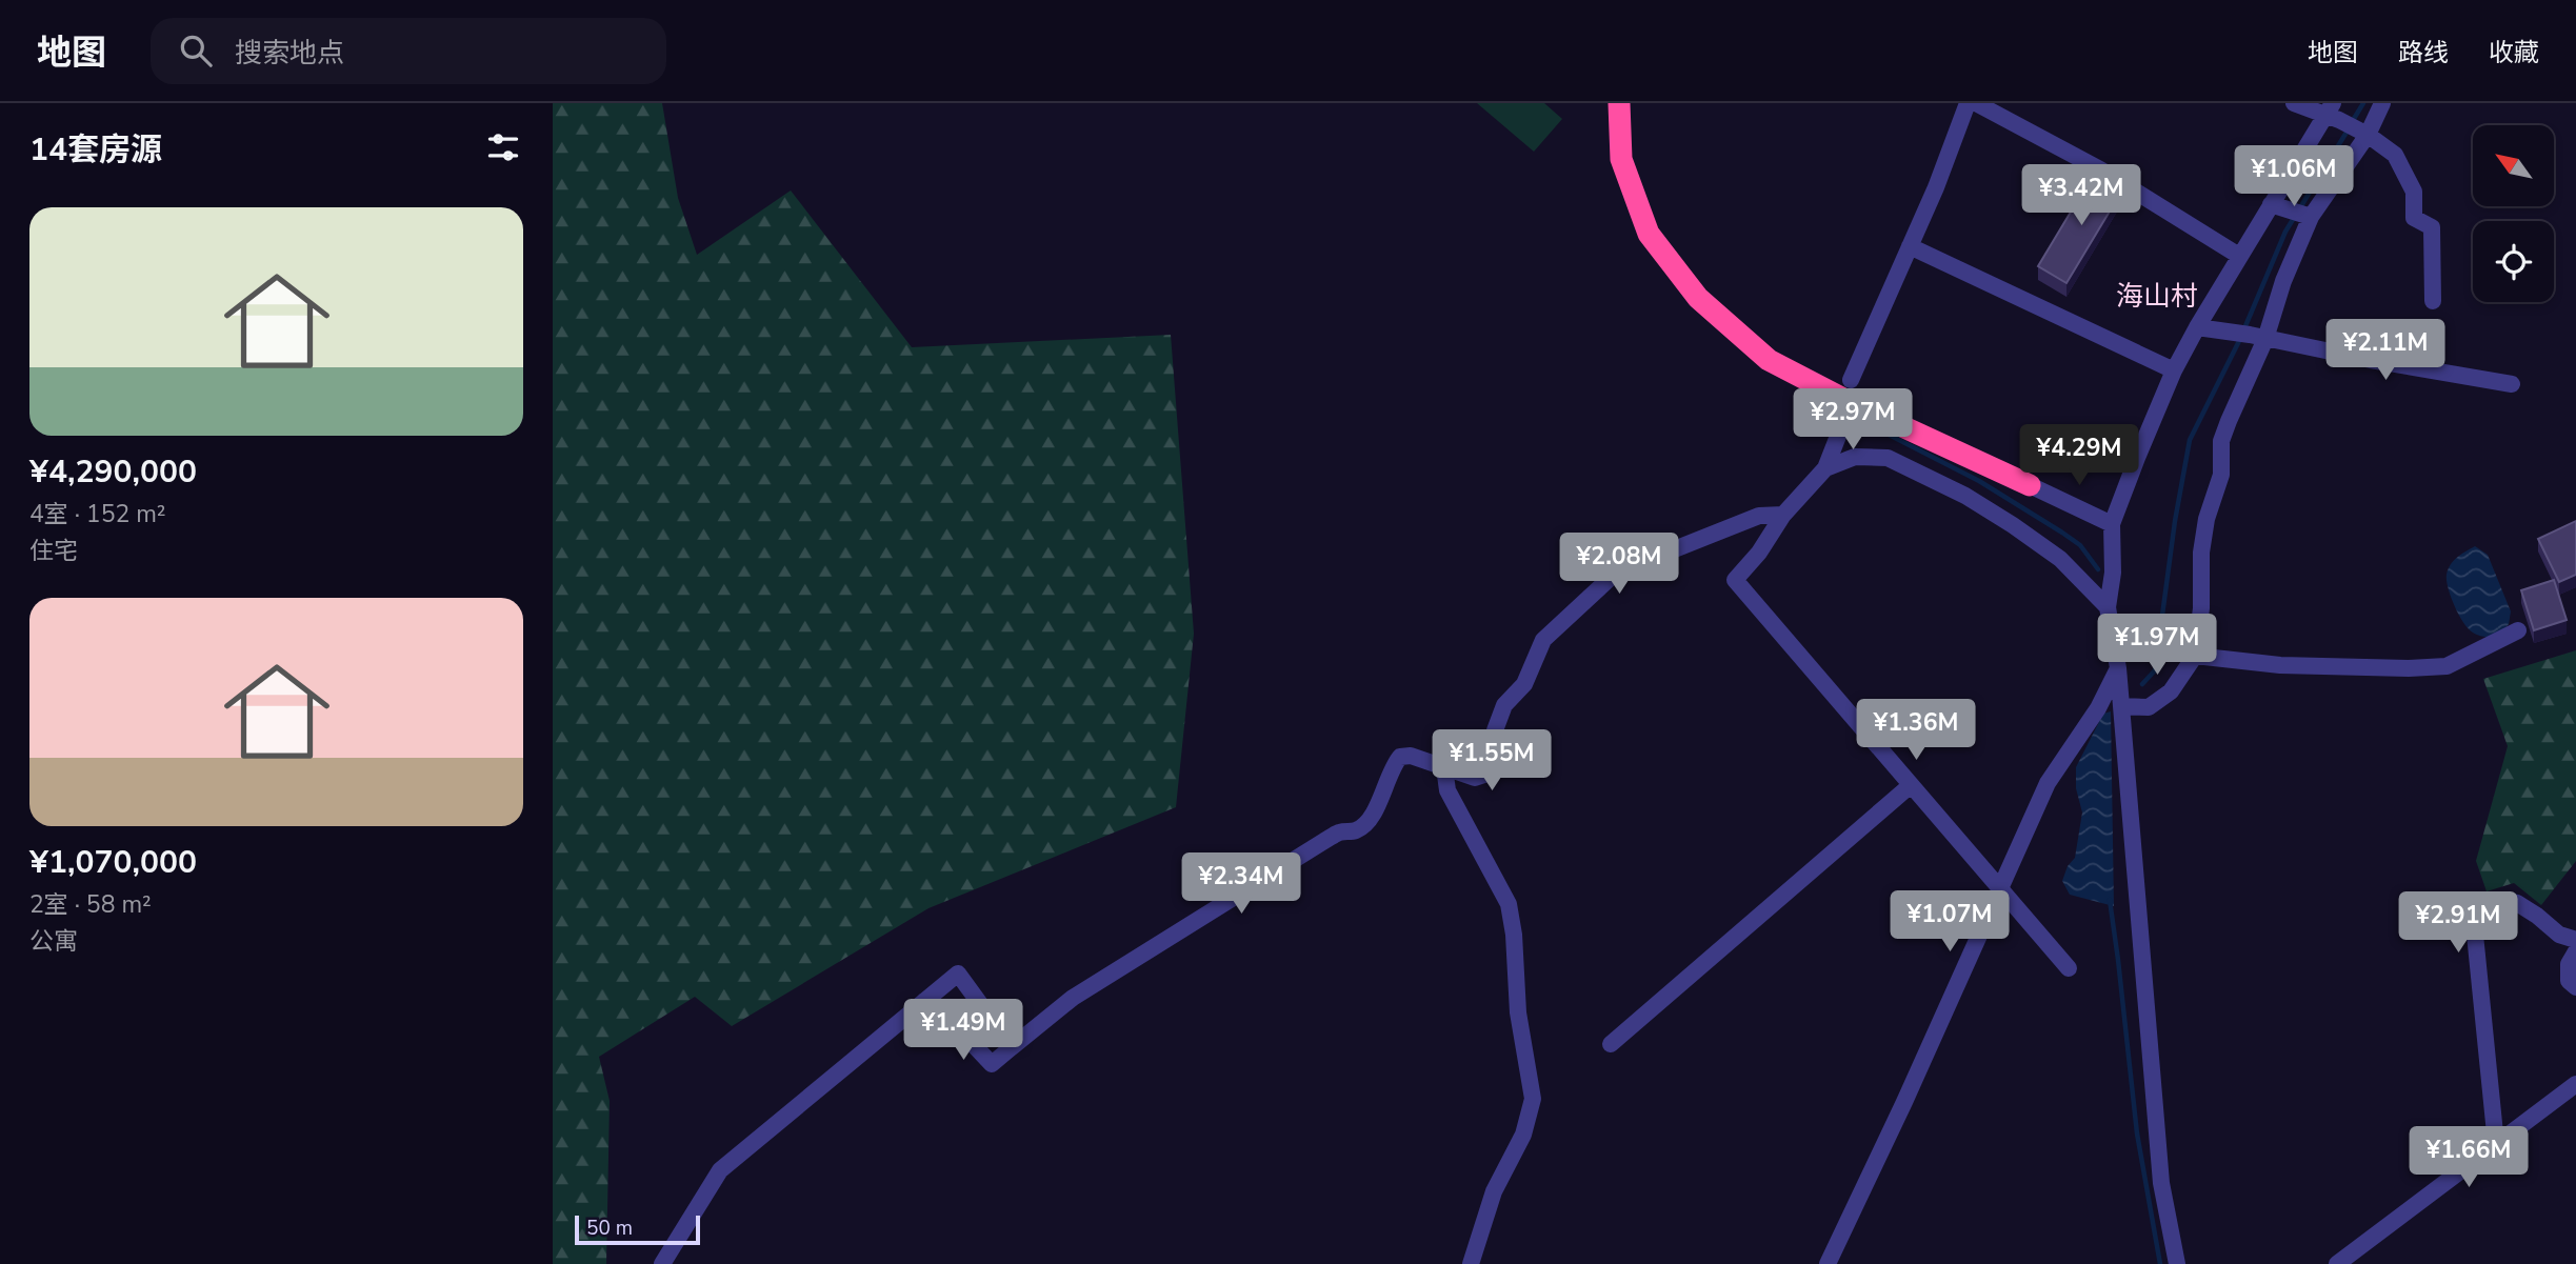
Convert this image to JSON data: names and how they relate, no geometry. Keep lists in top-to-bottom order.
{
  "districts": ["海山村"],
  "scale_bar": "50 m",
  "north": "top left",
  "page": {
    "header": "地图",
    "search": "搜索地点",
    "nav": ["地图", "路线", "收藏"],
    "heading": "14套房源",
    "price": [
      "¥1.06M",
      "¥3.42M",
      "¥2.11M",
      "¥2.97M",
      "¥4.29M",
      "¥2.08M",
      "¥1.97M",
      "¥1.36M",
      "¥1.55M",
      "¥2.34M",
      "¥1.07M",
      "¥2.91M",
      "¥1.49M",
      "¥1.66M"
    ],
    "list": [
      {
        "name": "¥4,290,000",
        "note": "4室 · 152 m² · 住宅"
      },
      {
        "name": "¥1,070,000",
        "note": "2室 · 58 m² · 公寓"
      }
    ],
    "scale": "50 m"
  }
}
